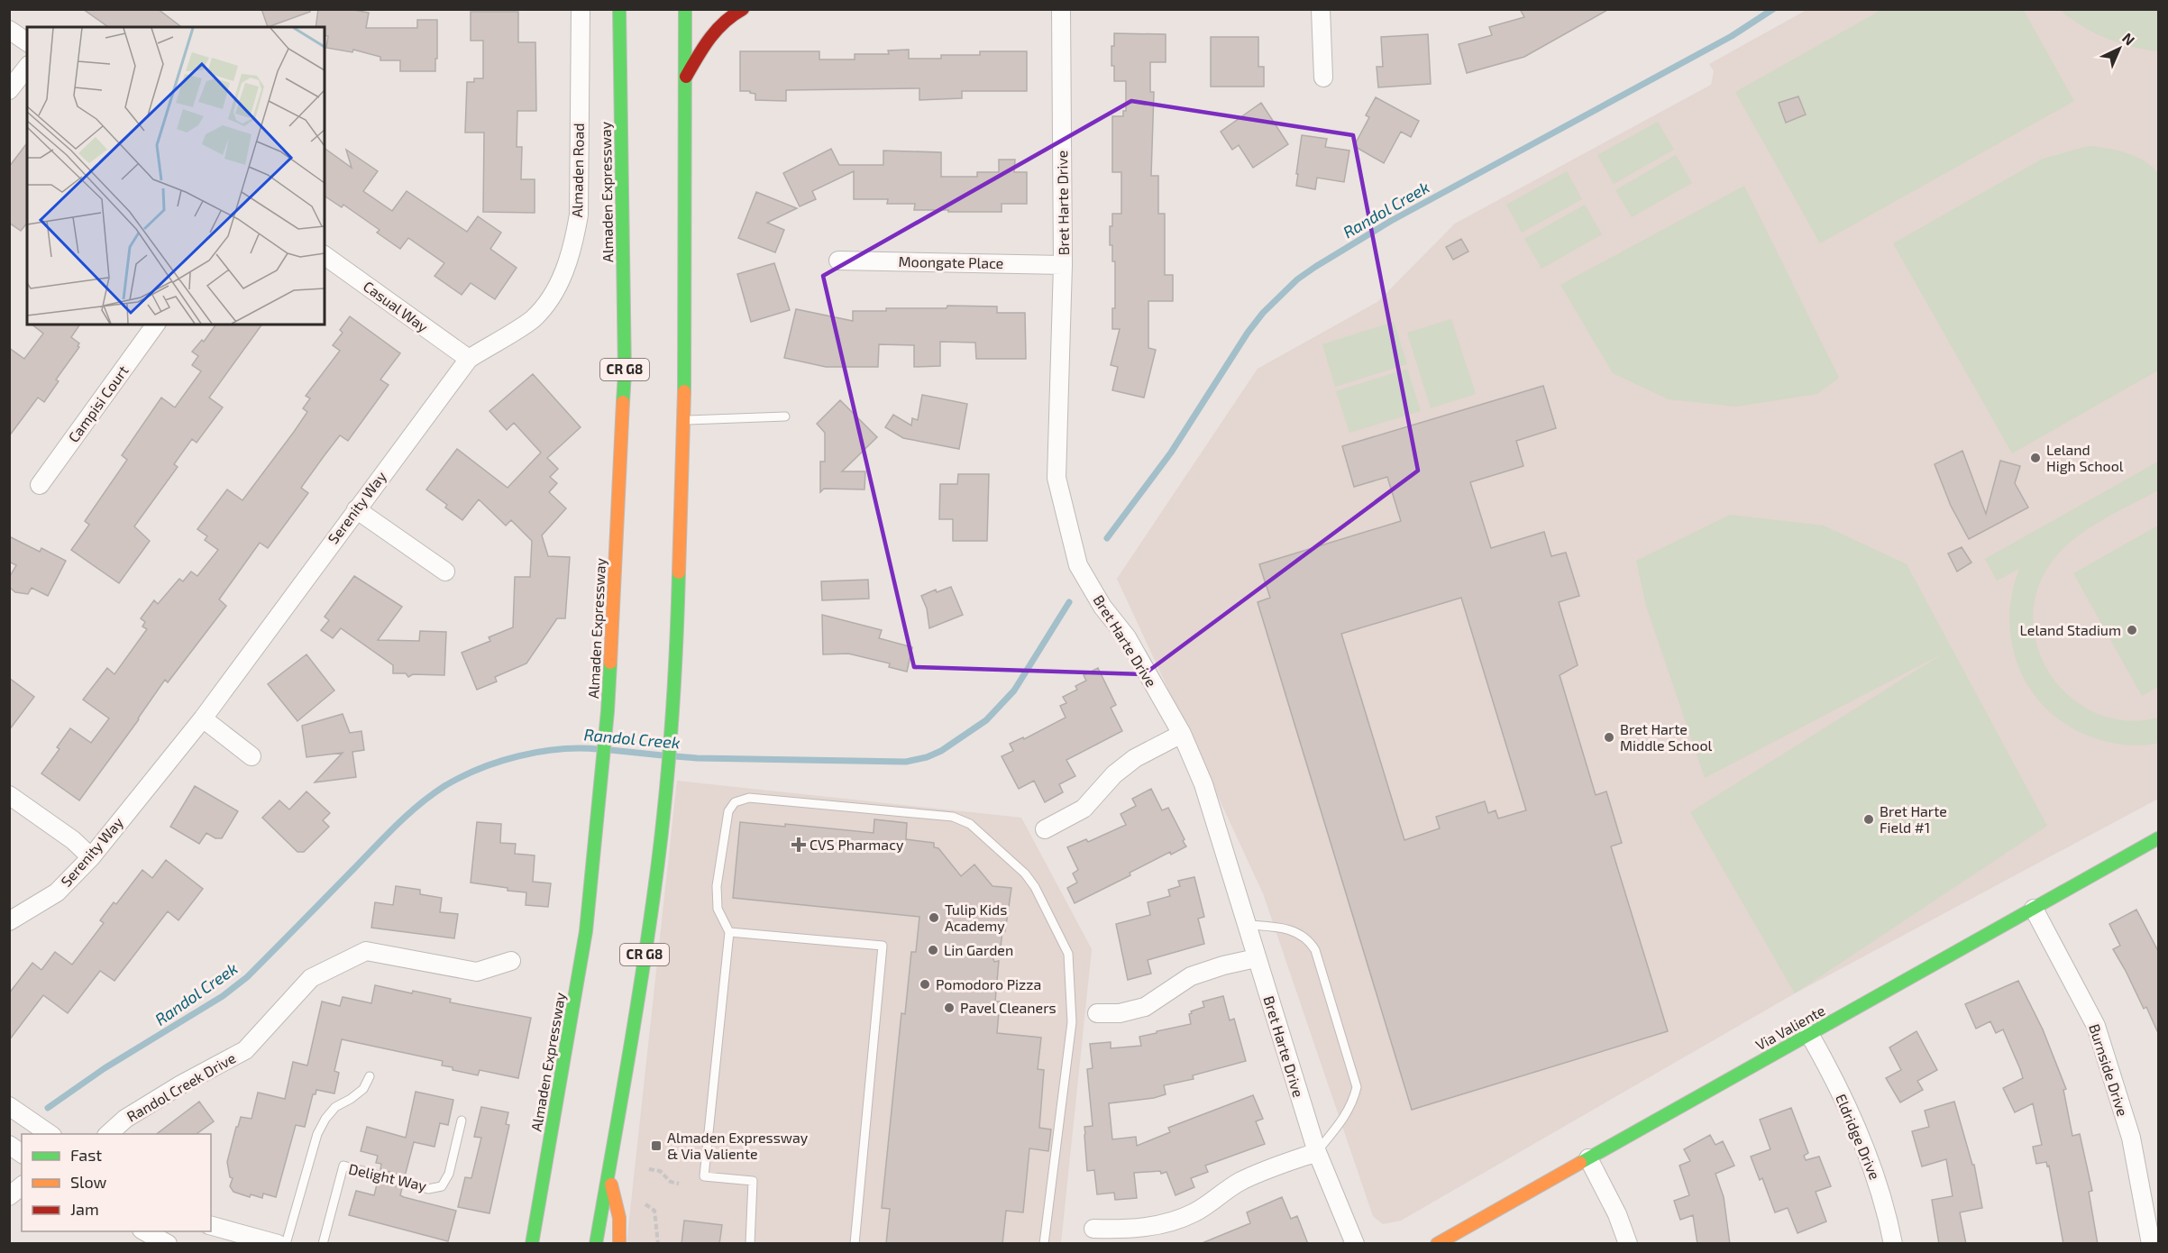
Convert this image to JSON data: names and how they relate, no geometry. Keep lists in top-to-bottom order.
{
  "streets": {
    "main road": ["Almaden Expressway", "CR G8", "Via Valiente"],
    "street": [
      "Almaden Road",
      "Bret Harte Drive",
      "Moongate Place",
      "Casual Way",
      "Campisi Court",
      "Serenity Way",
      "Burnside Drive",
      "Randol Creek Drive",
      "Eldridge Drive"
    ],
    "lane": ["Delight Way"]
  },
  "crossings": [
    ["Almaden Road", "Serenity Way"],
    ["Bret Harte Drive", "Moongate Place"],
    ["Casual Way", "Serenity Way"],
    ["Via Valiente", "Burnside Drive"],
    ["Via Valiente", "Eldridge Drive"]
  ],
  "water": ["Randol Creek"],
  "places": {
    "other": [
      "Leland High School",
      "Leland Stadium",
      "Bret Harte Middle School",
      "Bret Harte Field #1",
      "Tulip Kids Academy",
      "Lin Garden",
      "Pomodoro Pizza",
      "Pavel Cleaners"
    ],
    "health": ["CVS Pharmacy"],
    "transit": ["Almaden Expressway & Via Valiente"]
  },
  "legend": ["Fast", "Slow", "Jam"],
  "north": "top right"
}
